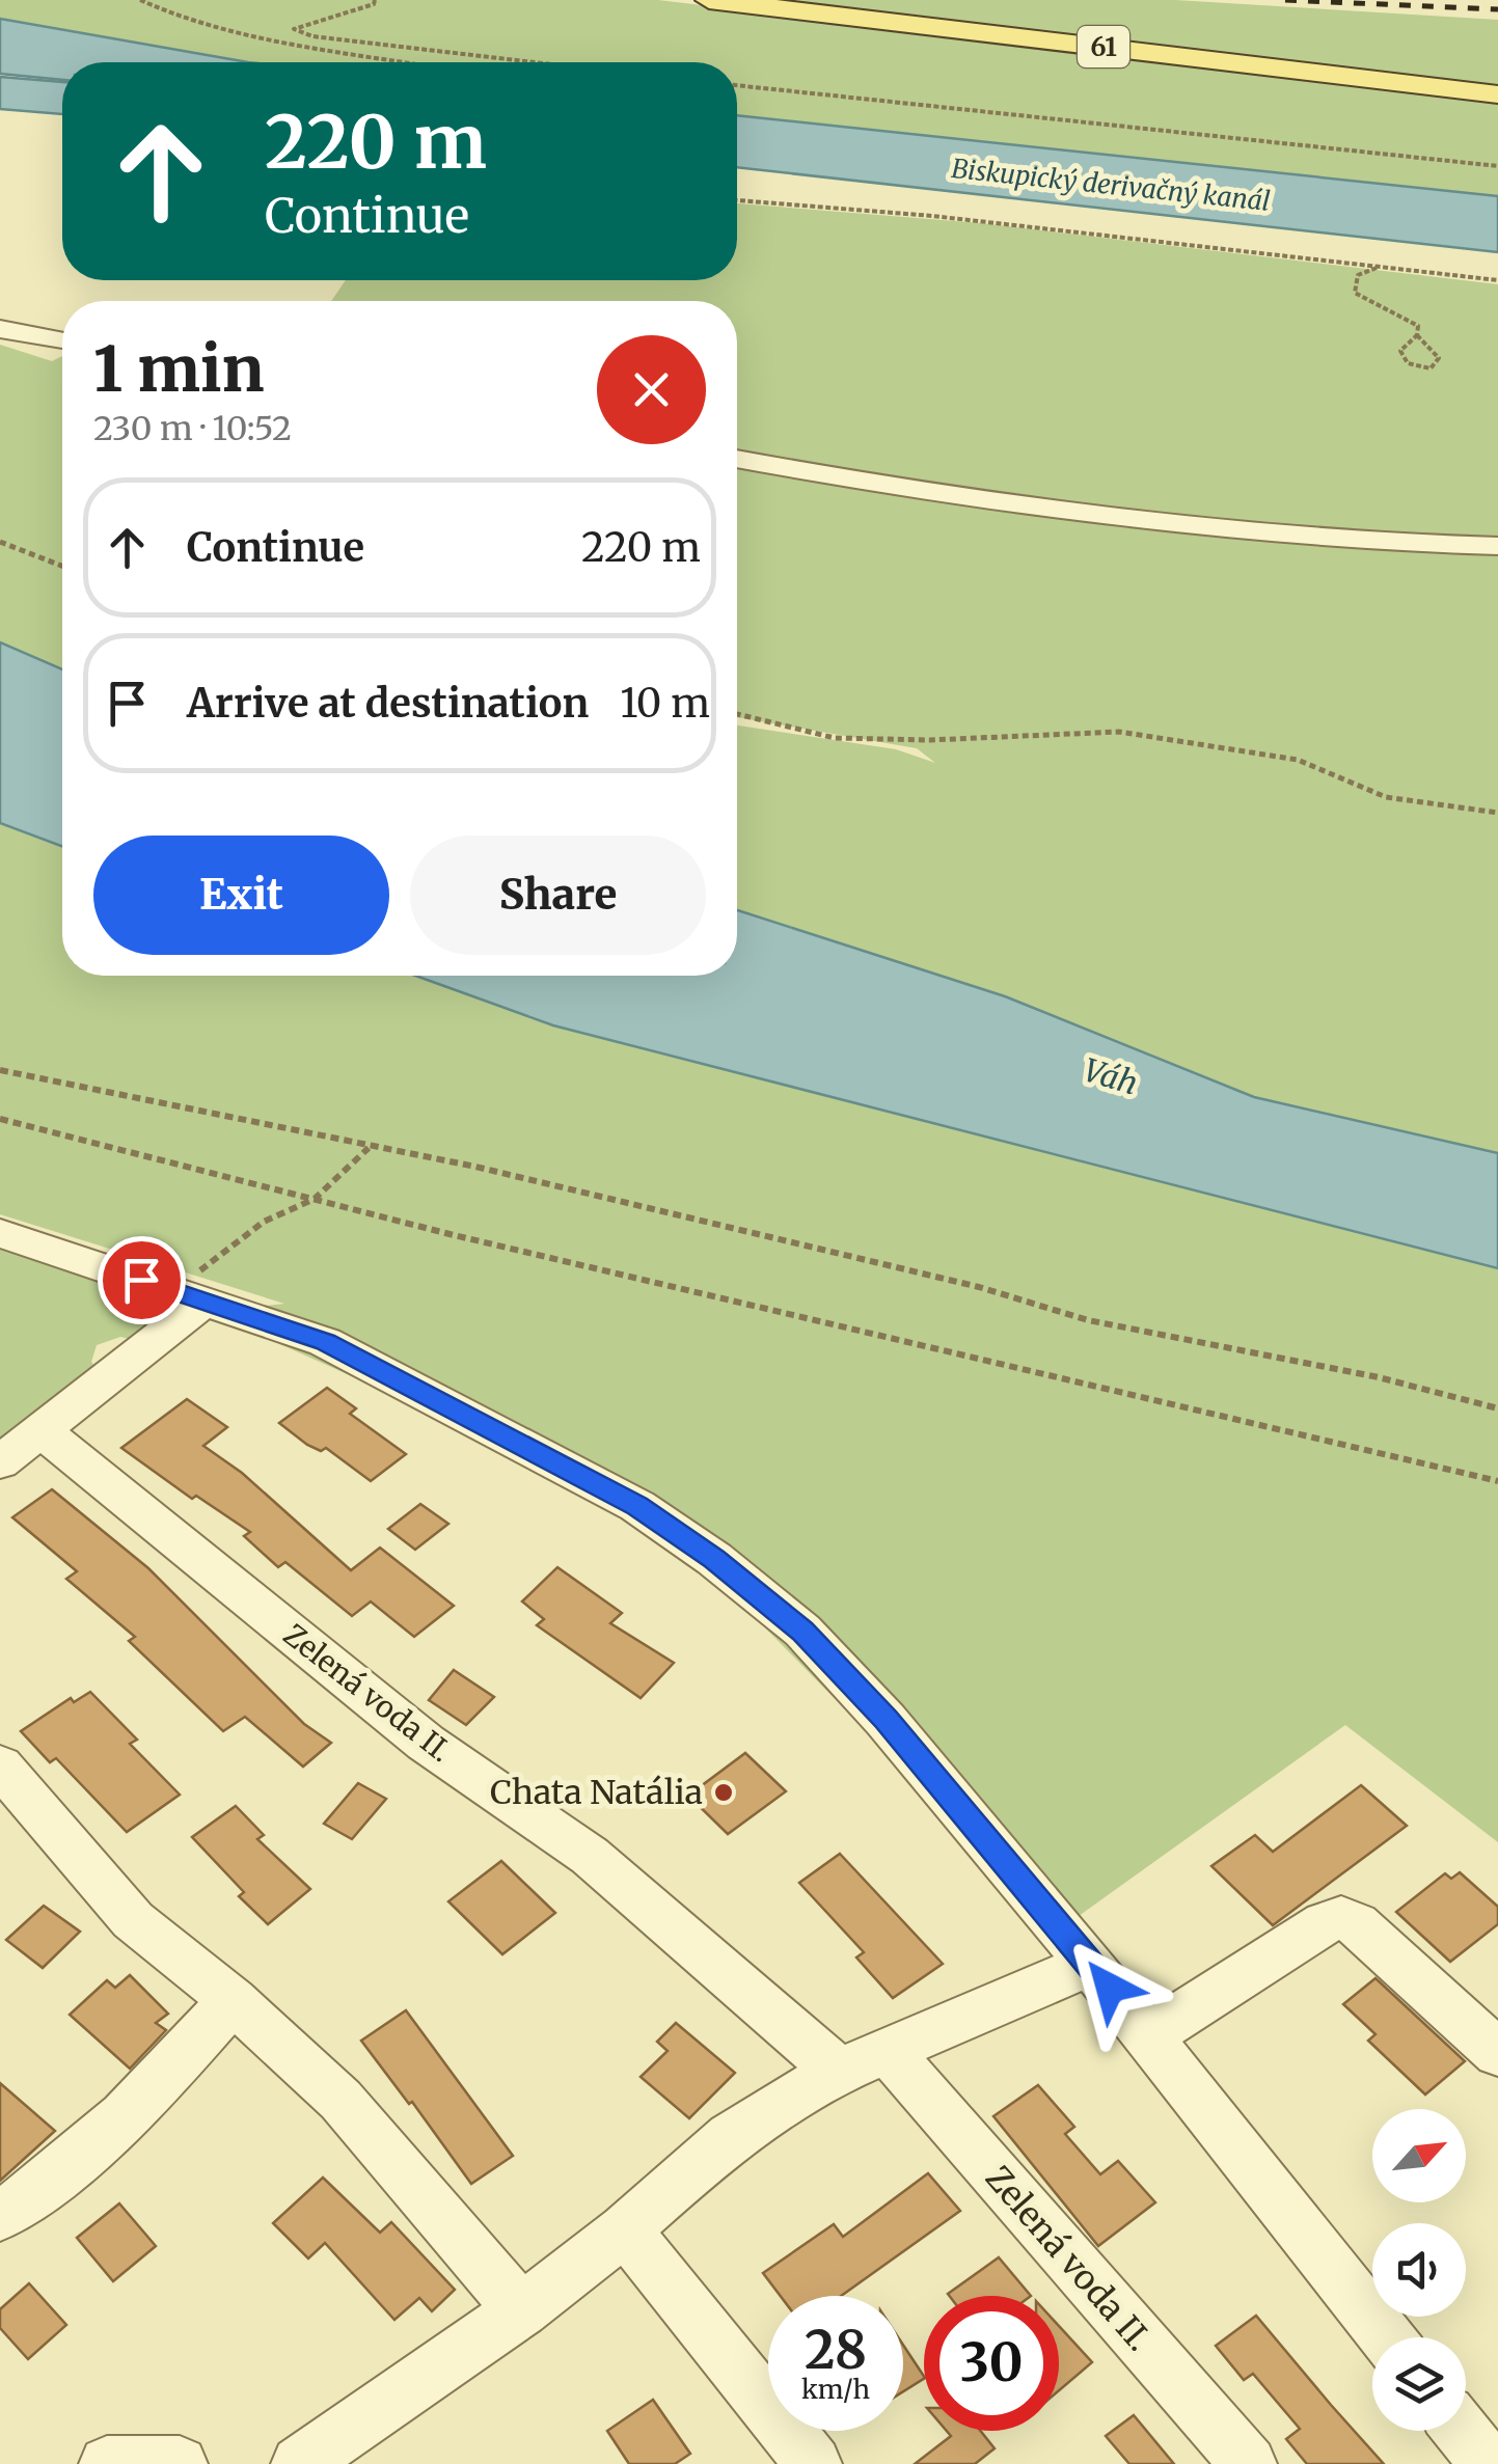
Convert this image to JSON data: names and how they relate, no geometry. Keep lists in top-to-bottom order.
{
  "streets": {
    "main road": ["61"],
    "street": ["Zelená voda II."]
  },
  "water": ["Biskupický derivačný kanál", "Váh"],
  "places": ["Chata Natália"],
  "north": "top right",
  "page": {
    "turn": ["220 m", "Continue"],
    "heading": ["1 min", "230 m · 10:52"],
    "list": [
      {
        "name": "Continue",
        "value": "220 m"
      },
      {
        "name": "Arrive at destination",
        "value": "10 m"
      }
    ],
    "buttons": ["Exit", "Share"],
    "speed": "28 km/h",
    "limit": "30"
  }
}
